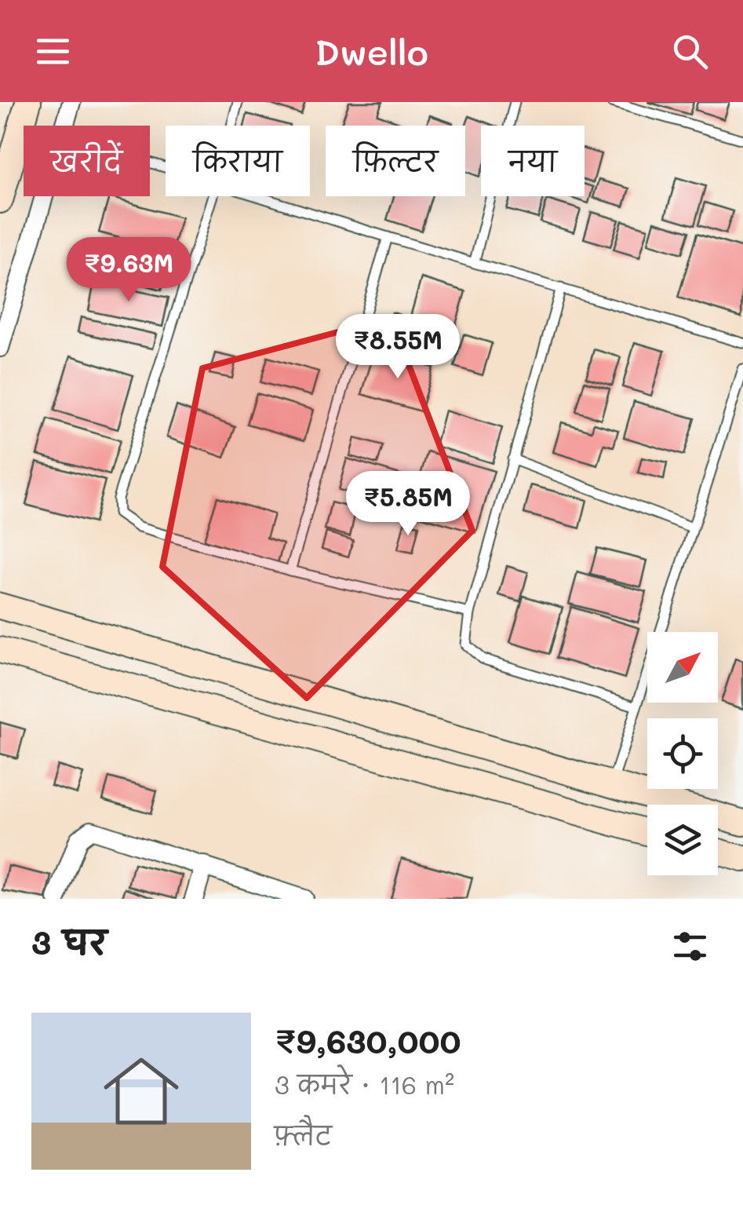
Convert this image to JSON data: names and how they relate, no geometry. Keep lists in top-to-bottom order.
{
  "north": "top right",
  "page": {
    "header": "Dwello",
    "chip": [
      "खरीदें",
      "किराया",
      "फ़िल्टर",
      "नया"
    ],
    "price": ["₹9.63M", "₹8.55M", "₹5.85M"],
    "heading": "3 घर",
    "list": [
      {
        "name": "₹9,630,000",
        "note": "3 कमरे · 116 m² · फ़्लैट"
      }
    ]
  }
}
